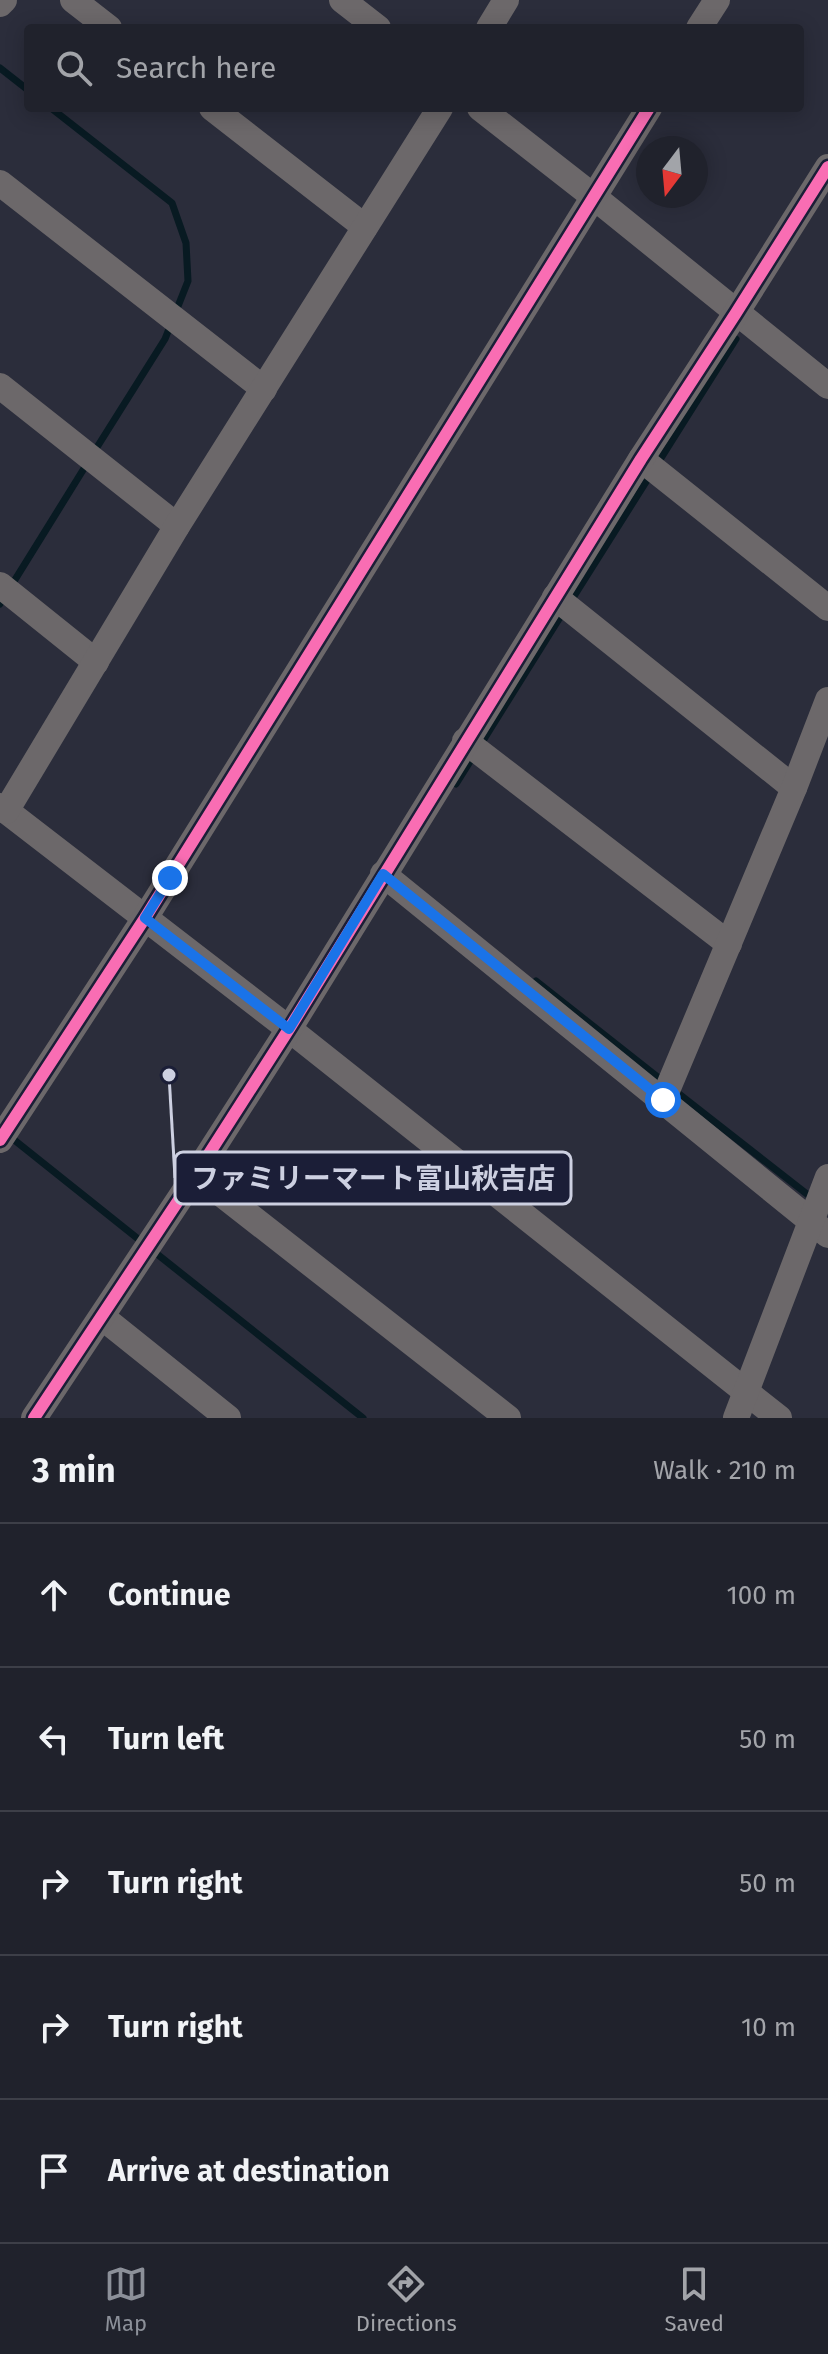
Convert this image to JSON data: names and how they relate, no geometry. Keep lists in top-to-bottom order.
{
  "places": ["ファミリーマート富山秋吉店"],
  "north": "bottom",
  "page": {
    "search": "Search here",
    "heading": ["3 min", "Walk · 210 m"],
    "list": [
      ["Continue", "100 m"],
      ["Turn left", "50 m"],
      ["Turn right", "50 m"],
      ["Turn right", "10 m"],
      "Arrive at destination"
    ],
    "nav": ["Map", "Directions", "Saved"]
  }
}
